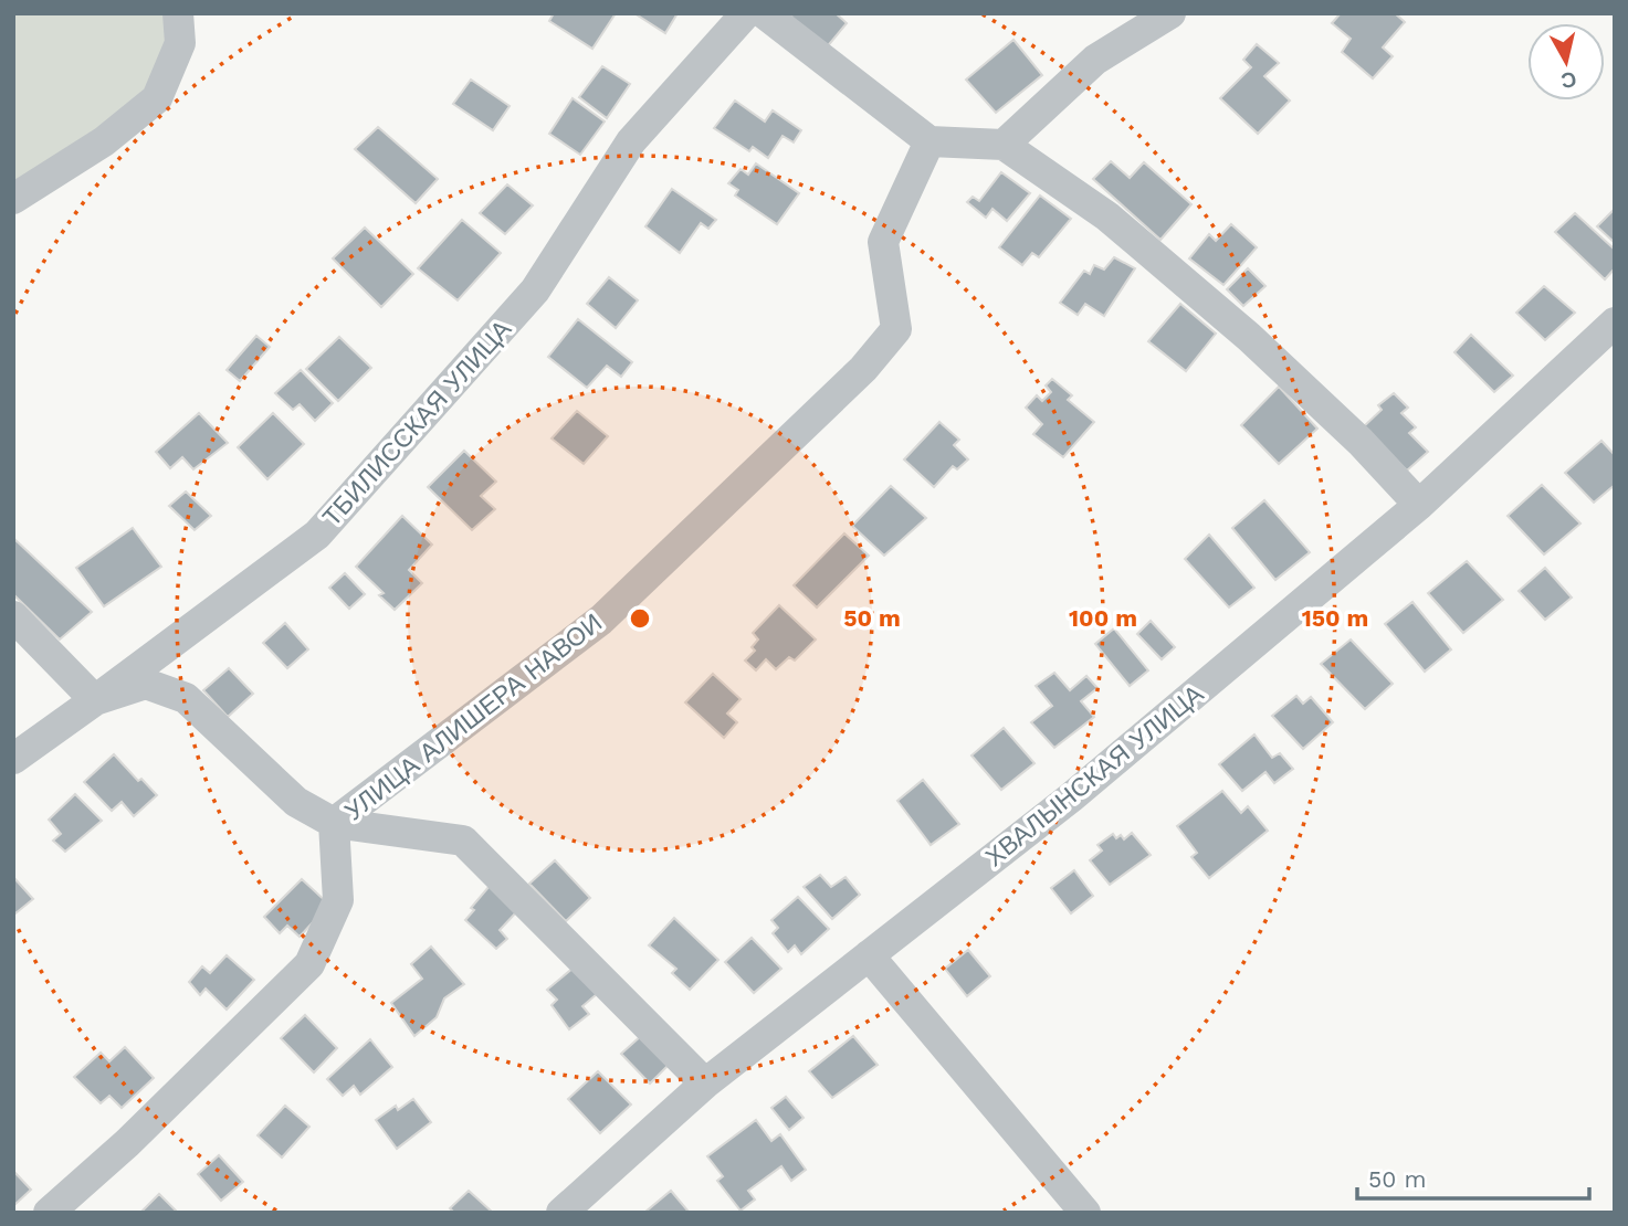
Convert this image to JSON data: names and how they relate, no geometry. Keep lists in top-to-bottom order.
{
  "streets": {
    "street": ["ТБИЛИССКАЯ УЛИЦА", "УЛИЦА АЛИШЕРА НАВОИ", "ХВАЛЫНСКАЯ УЛИЦА"]
  },
  "scale_bar": "50 m",
  "north": "bottom",
  "rings": ["50 m", "100 m", "150 m"]
}
